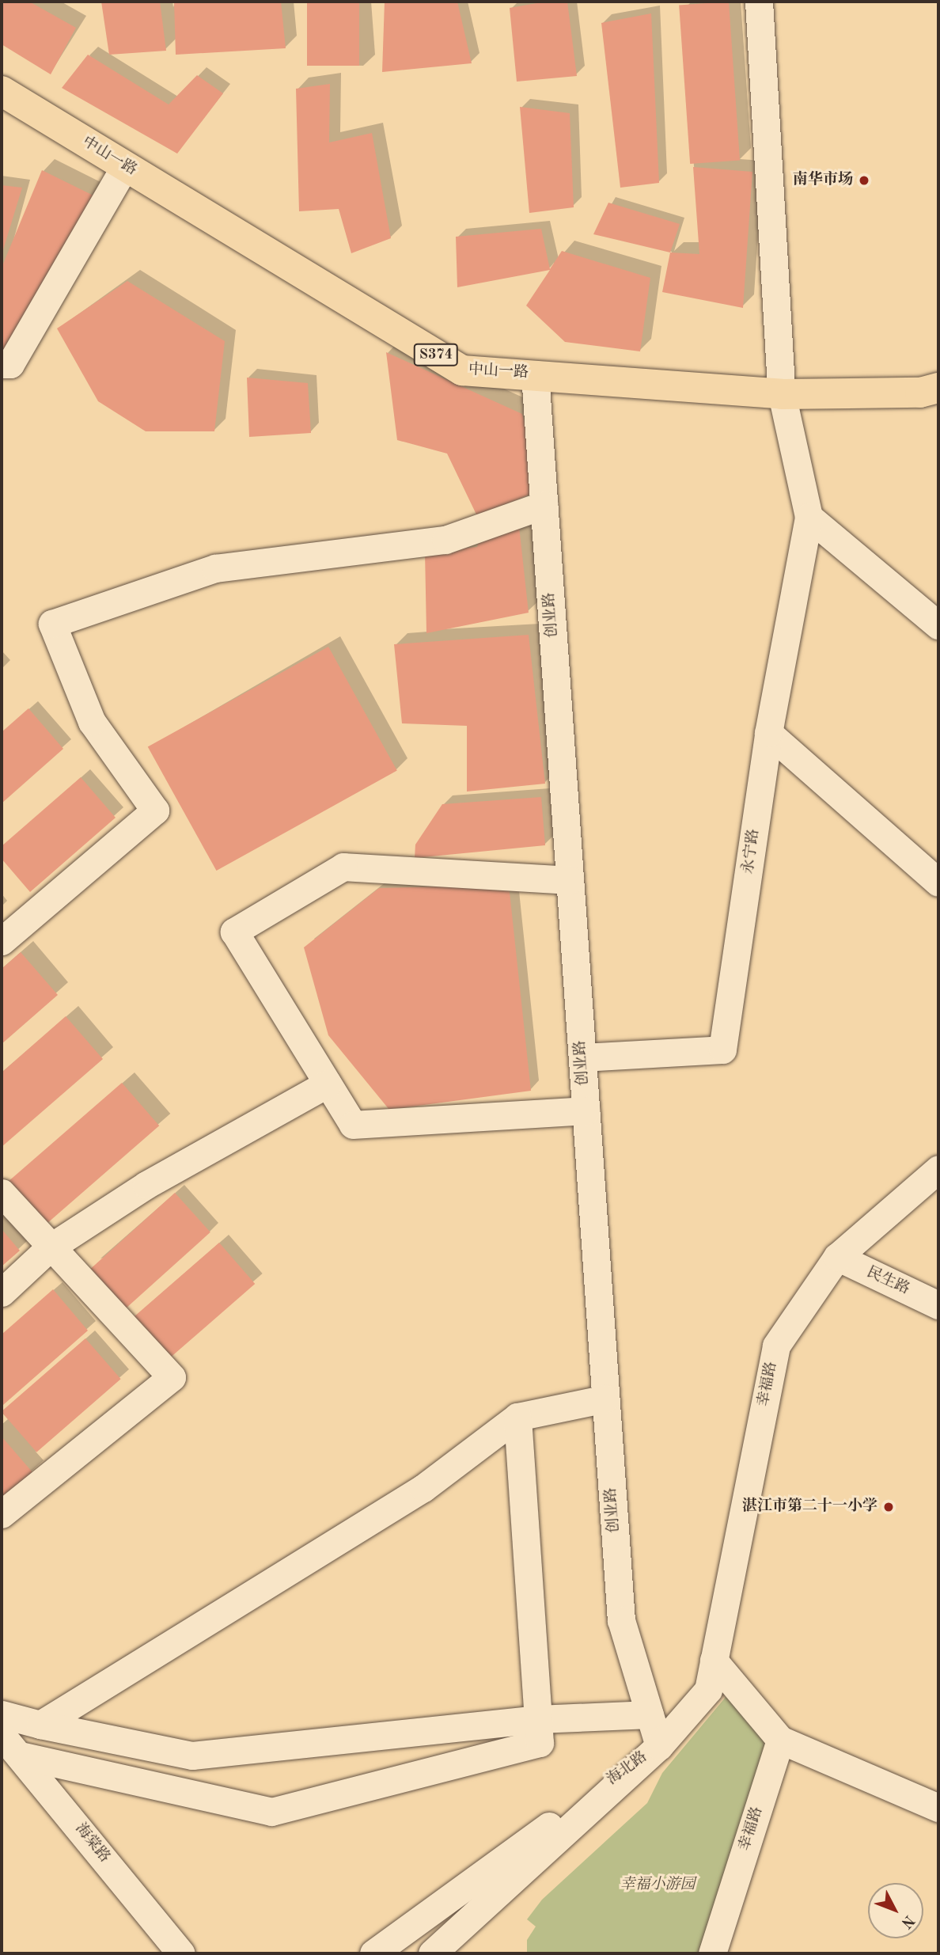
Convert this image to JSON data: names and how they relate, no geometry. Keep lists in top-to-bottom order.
{
  "streets": {
    "main road": ["中山一路", "S374"],
    "street": [
      "创业路",
      "永宁路",
      "民生路",
      "幸福路",
      "海北路",
      "海棠路"
    ]
  },
  "crossings": [
    ["中山一路", "创业路"],
    ["创业路", "永宁路"],
    ["创业路", "幸福路"],
    ["创业路", "海北路"],
    ["民生路", "幸福路"],
    ["幸福路", "海北路"]
  ],
  "parks": ["幸福小游园"],
  "places": ["南华市场", "湛江市第二十一小学"],
  "north": "bottom right"
}
